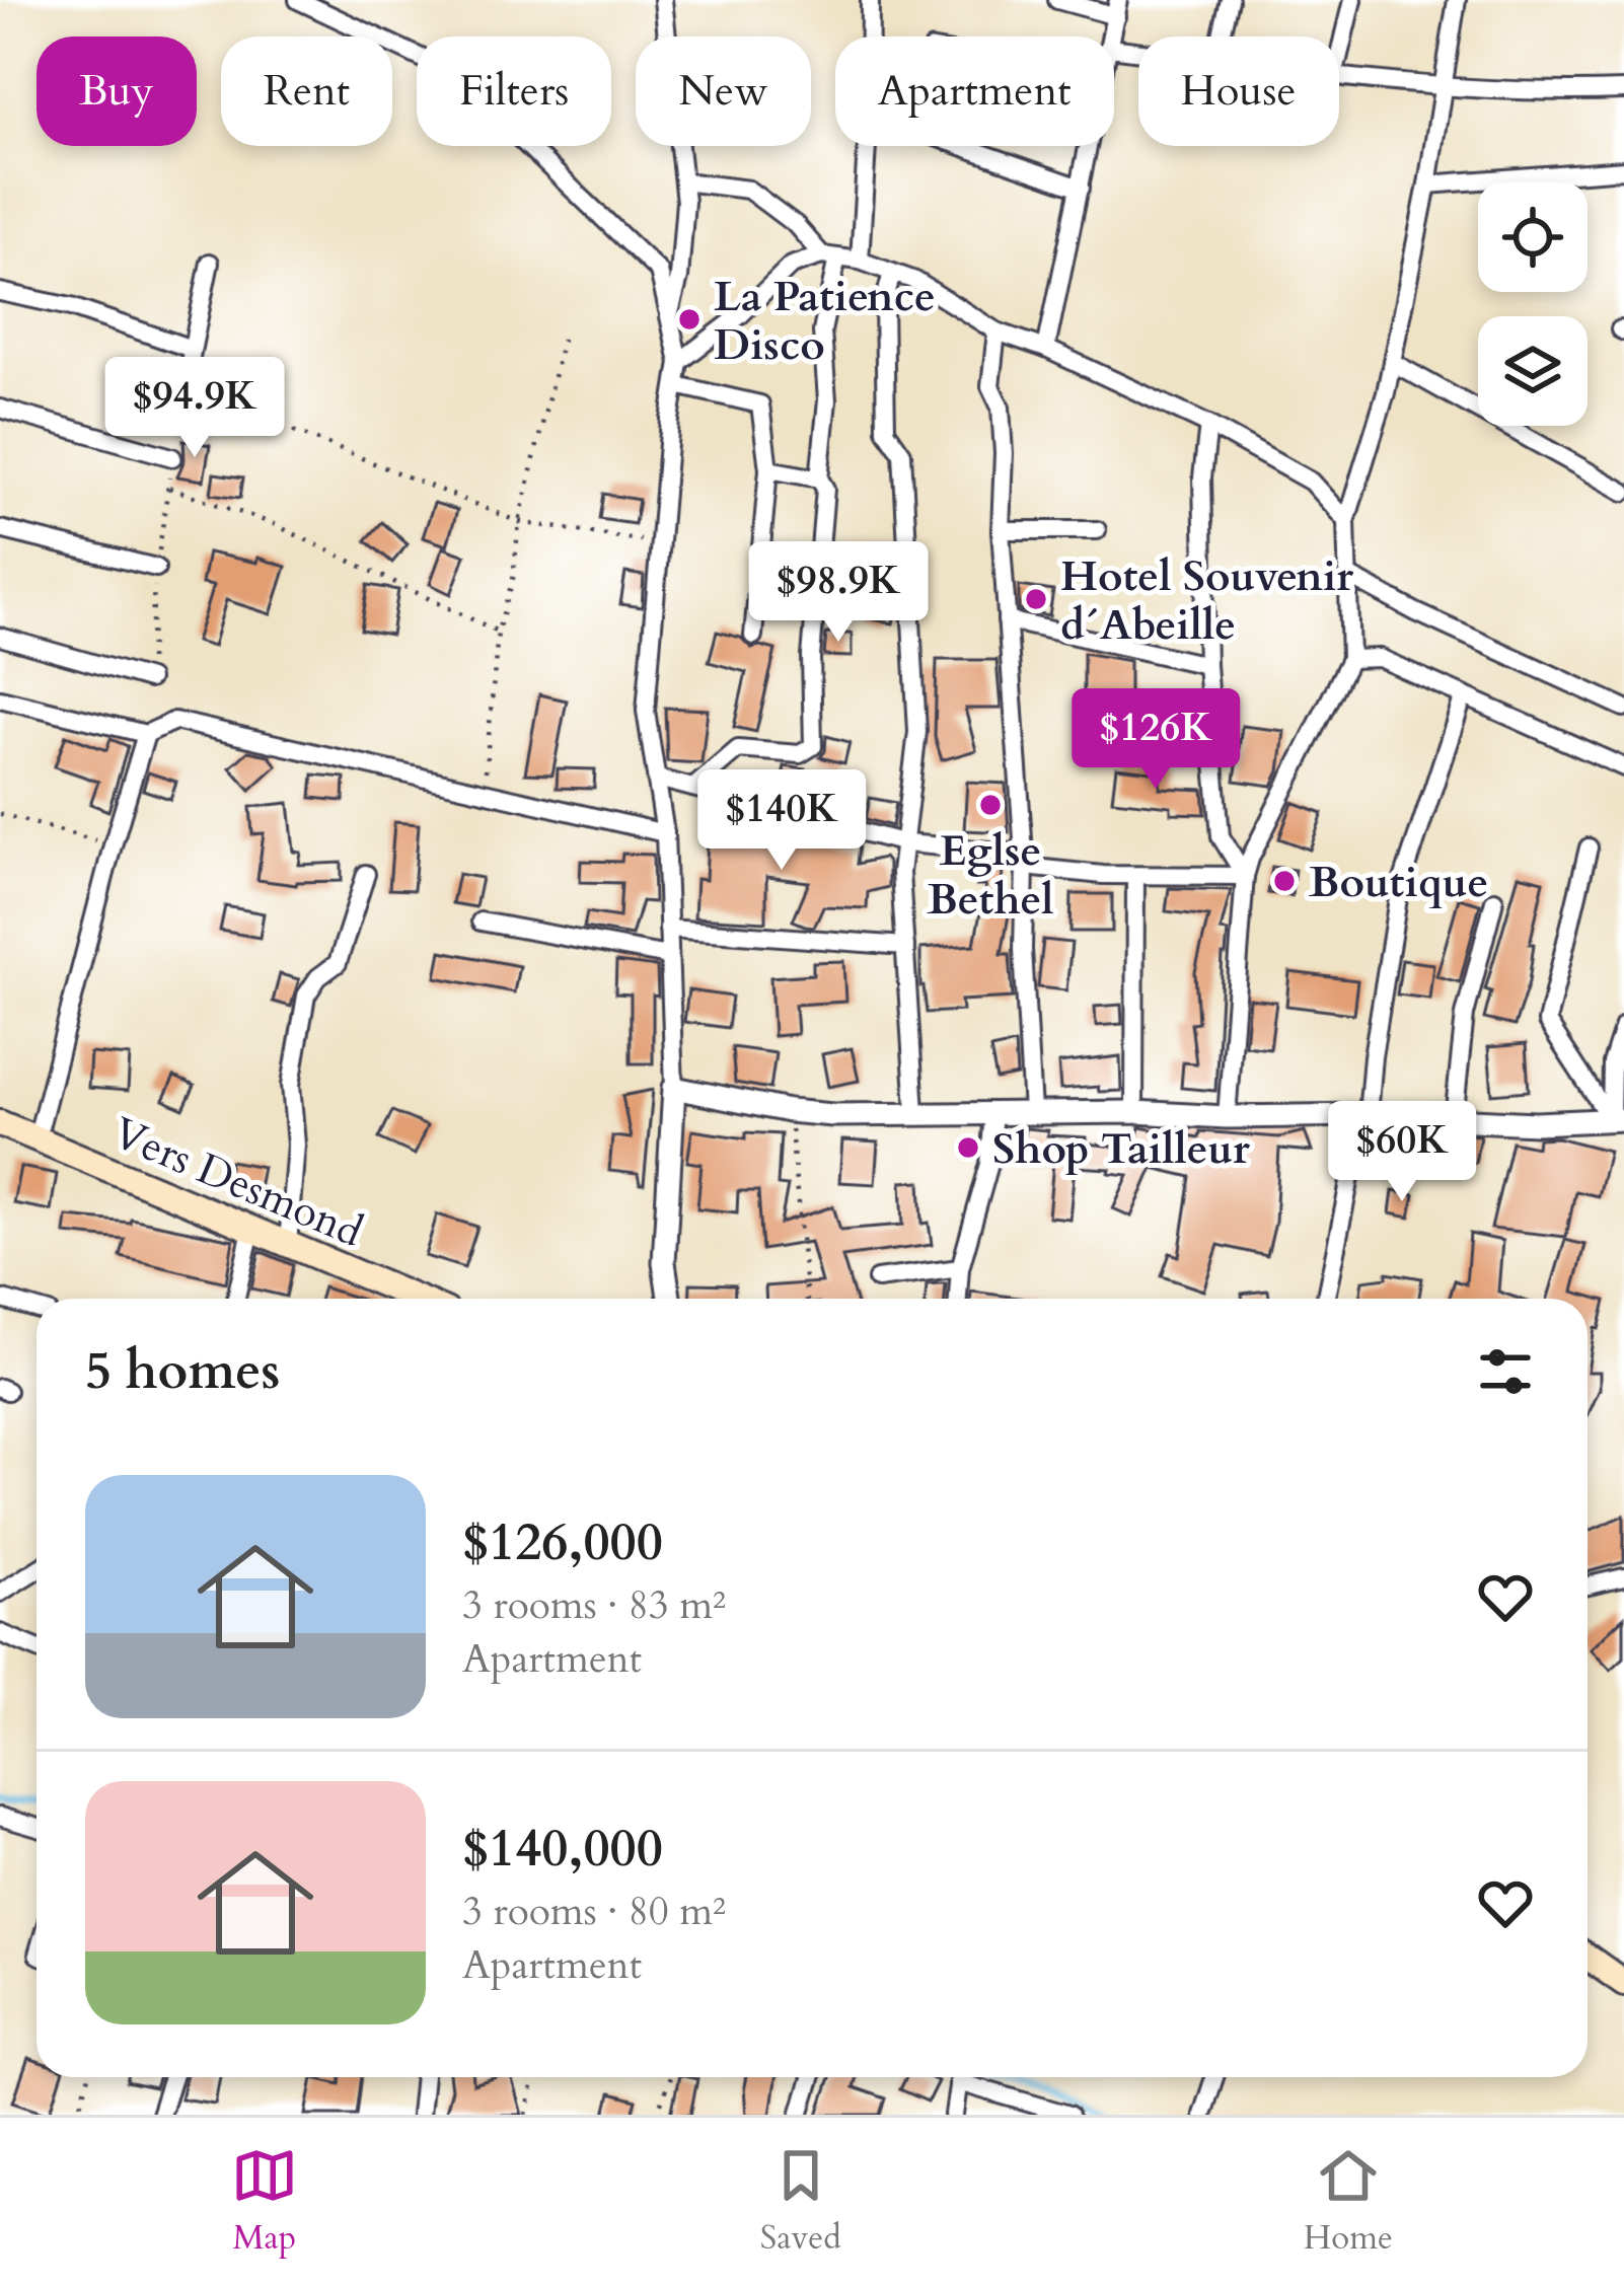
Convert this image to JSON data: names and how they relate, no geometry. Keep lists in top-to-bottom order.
{
  "streets": {
    "main road": ["Vers Desmond"]
  },
  "places": [
    "La Patience Disco",
    "Hotel Souvenir d´Abeille",
    "Eglse Bethel",
    "Boutique",
    "Shop Tailleur"
  ],
  "page": {
    "chip": [
      "Buy",
      "Rent",
      "Filters",
      "New",
      "Apartment",
      "House"
    ],
    "price": [
      "$94.9K",
      "$98.9K",
      "$126K",
      "$140K",
      "$60K"
    ],
    "heading": "5 homes",
    "list": [
      {
        "name": "$126,000",
        "note": "3 rooms · 83 m² · Apartment"
      },
      {
        "name": "$140,000",
        "note": "3 rooms · 80 m² · Apartment"
      }
    ],
    "tabs": ["Map", "Saved", "Home"]
  }
}
